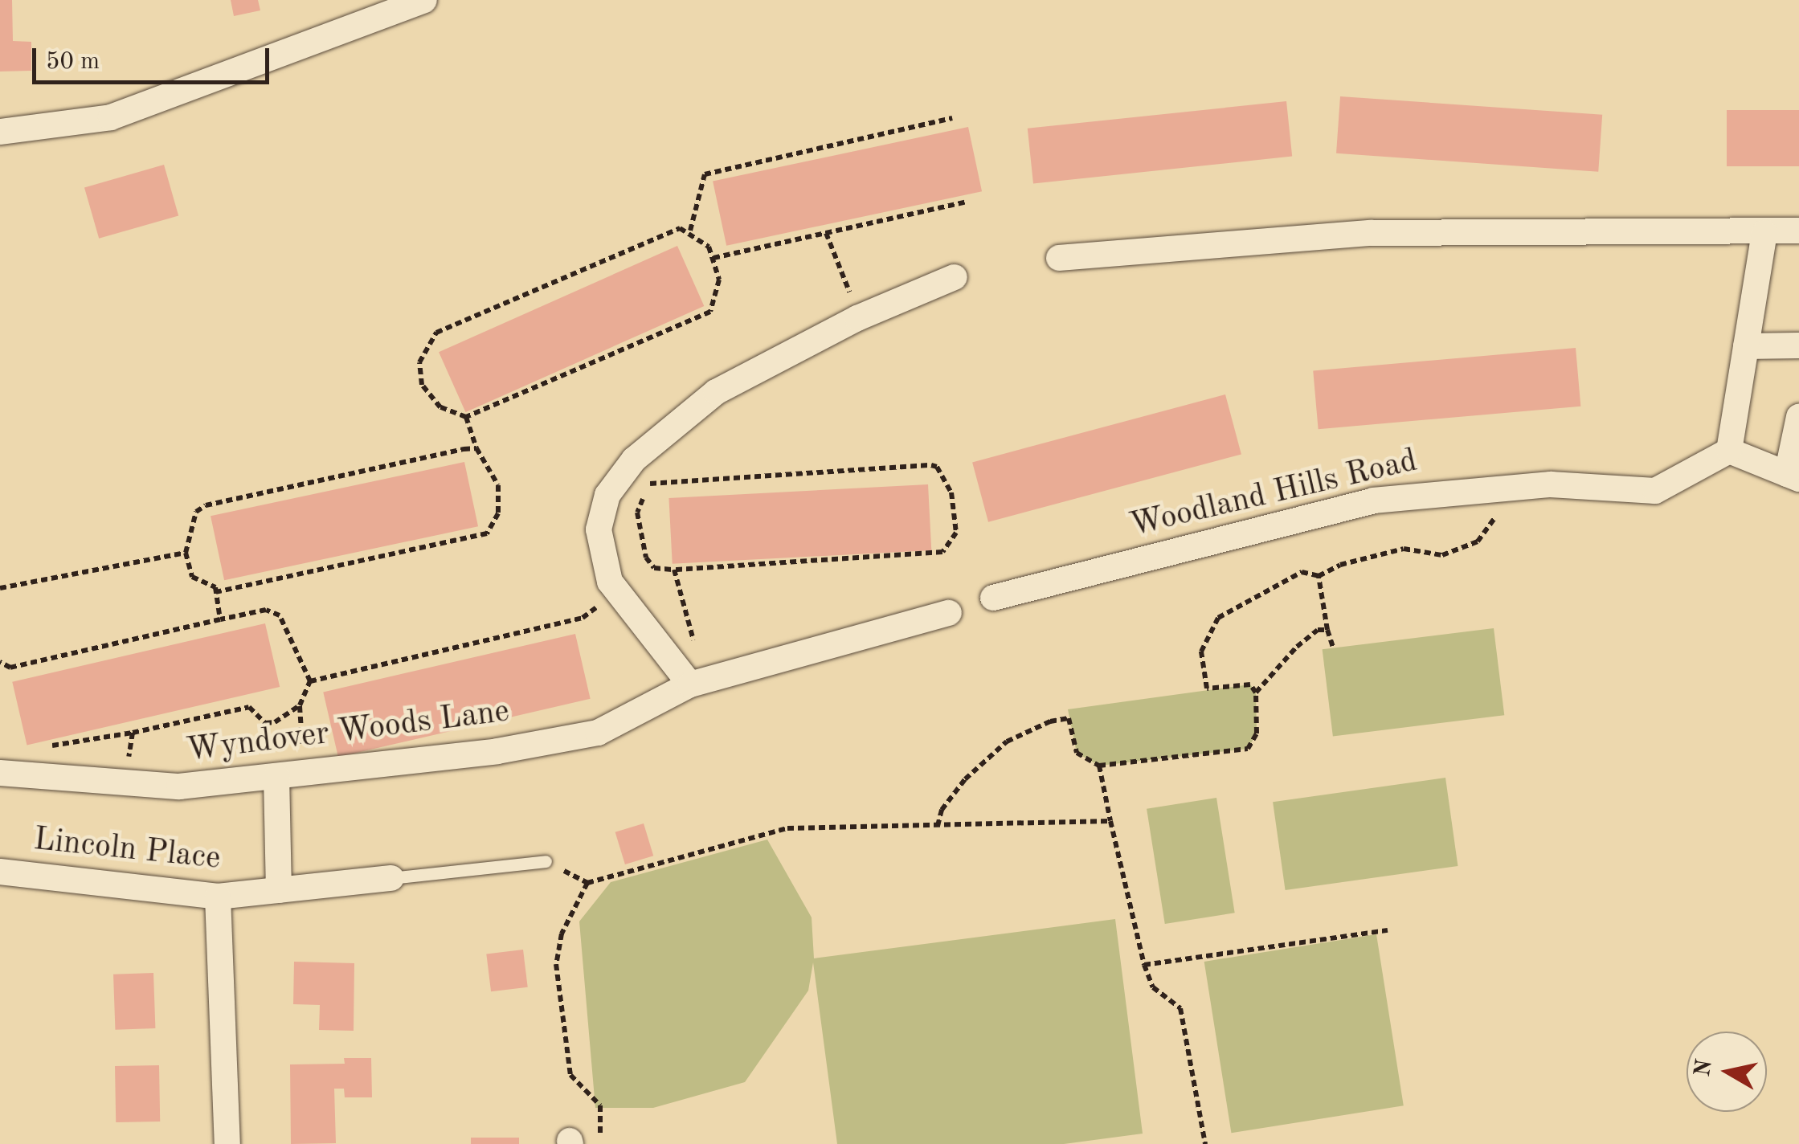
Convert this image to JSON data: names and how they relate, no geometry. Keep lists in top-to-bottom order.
{
  "streets": {
    "street": ["Woodland Hills Road", "Wyndover Woods Lane", "Lincoln Place"]
  },
  "scale_bar": "50 m",
  "north": "left"
}
